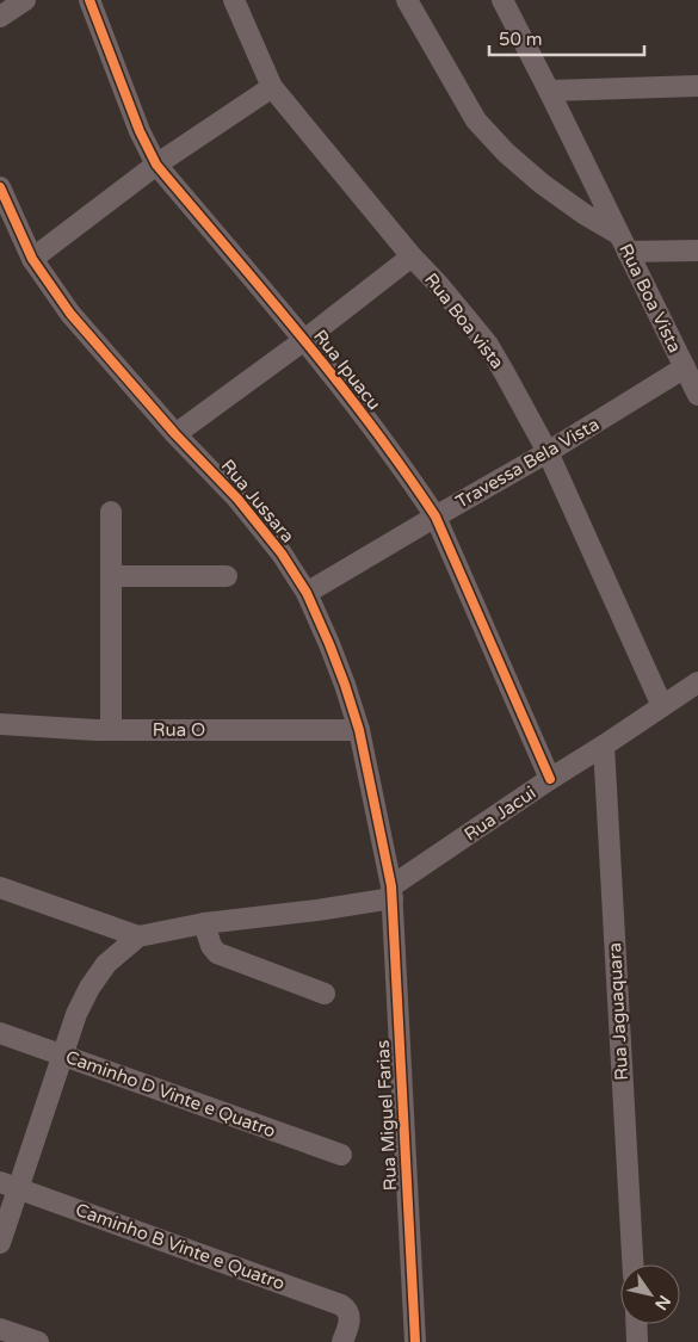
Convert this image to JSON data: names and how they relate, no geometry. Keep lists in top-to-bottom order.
{
  "streets": {
    "street": [
      "Rua Boa Vista",
      "Rua Boa vista",
      "Rua Ipuacu",
      "Travessa Bela Vista",
      "Rua Jussara",
      "Rua O",
      "Rua Jacui",
      "Rua Jaguaquara",
      "Caminho D Vinte e Quatro",
      "Rua Miguel Farias",
      "Caminho B Vinte e Quatro"
    ]
  },
  "crossings": [
    ["Rua Boa Vista", "Travessa Bela Vista"],
    ["Rua Boa vista", "Travessa Bela Vista"],
    ["Rua Boa vista", "Rua Jacui"],
    ["Rua Ipuacu", "Travessa Bela Vista"],
    ["Rua Ipuacu", "Rua Jacui"],
    ["Travessa Bela Vista", "Rua Jussara"],
    ["Rua Jussara", "Rua O"],
    ["Rua Jussara", "Rua Jacui"],
    ["Rua Jussara", "Rua Miguel Farias"],
    ["Rua Jacui", "Rua Jaguaquara"],
    ["Rua Jacui", "Rua Miguel Farias"]
  ],
  "scale_bar": "50 m",
  "north": "bottom right"
}
